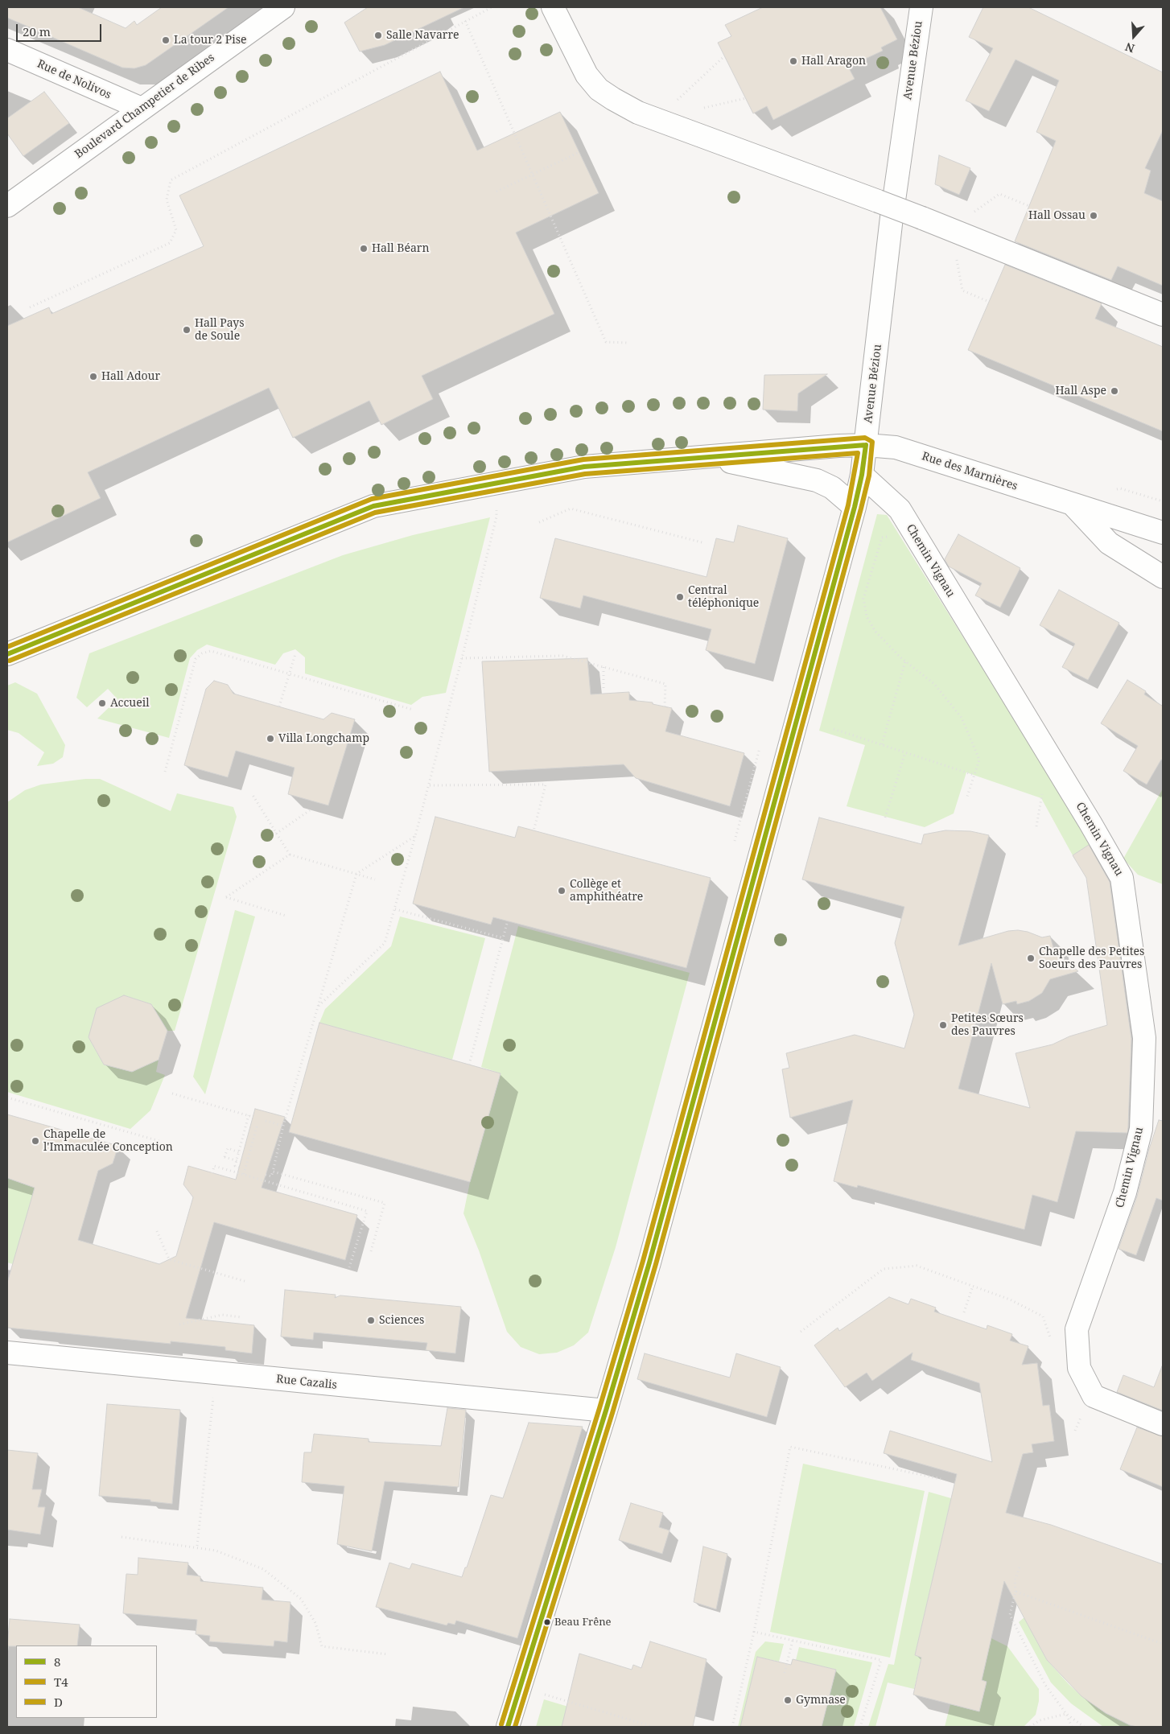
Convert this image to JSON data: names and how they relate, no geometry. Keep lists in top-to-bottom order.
{
  "streets": {
    "street": [
      "Avenue Béziou",
      "Rue de Nolivos",
      "Boulevard Champetier de Ribes",
      "Rue des Marnières",
      "Chemin Vignau",
      "Rue Cazalis"
    ]
  },
  "crossings": [
    ["Avenue Béziou", "Rue des Marnières"],
    ["Avenue Béziou", "Chemin Vignau"],
    ["Avenue Béziou", "Rue Cazalis"],
    ["Rue de Nolivos", "Boulevard Champetier de Ribes"]
  ],
  "places": [
    "Salle Navarre",
    "La tour 2 Pise",
    "Hall Aragon",
    "Hall Ossau",
    "Hall Béarn",
    "Hall Pays de Soule",
    "Hall Adour",
    "Hall Aspe",
    "Central téléphonique",
    "Accueil",
    "Villa Longchamp",
    "Collège et amphithéatre",
    "Chapelle des Petites Soeurs des Pauvres",
    "Petites Sœurs des Pauvres",
    "Chapelle de l'Immaculée Conception",
    "Sciences",
    "Beau Frêne",
    "Gymnase"
  ],
  "lines": ["transit line D", "transit line 8", "transit line T4"],
  "legend": ["8", "T4", "D"],
  "scale_bar": "20 m",
  "north": "bottom"
}
